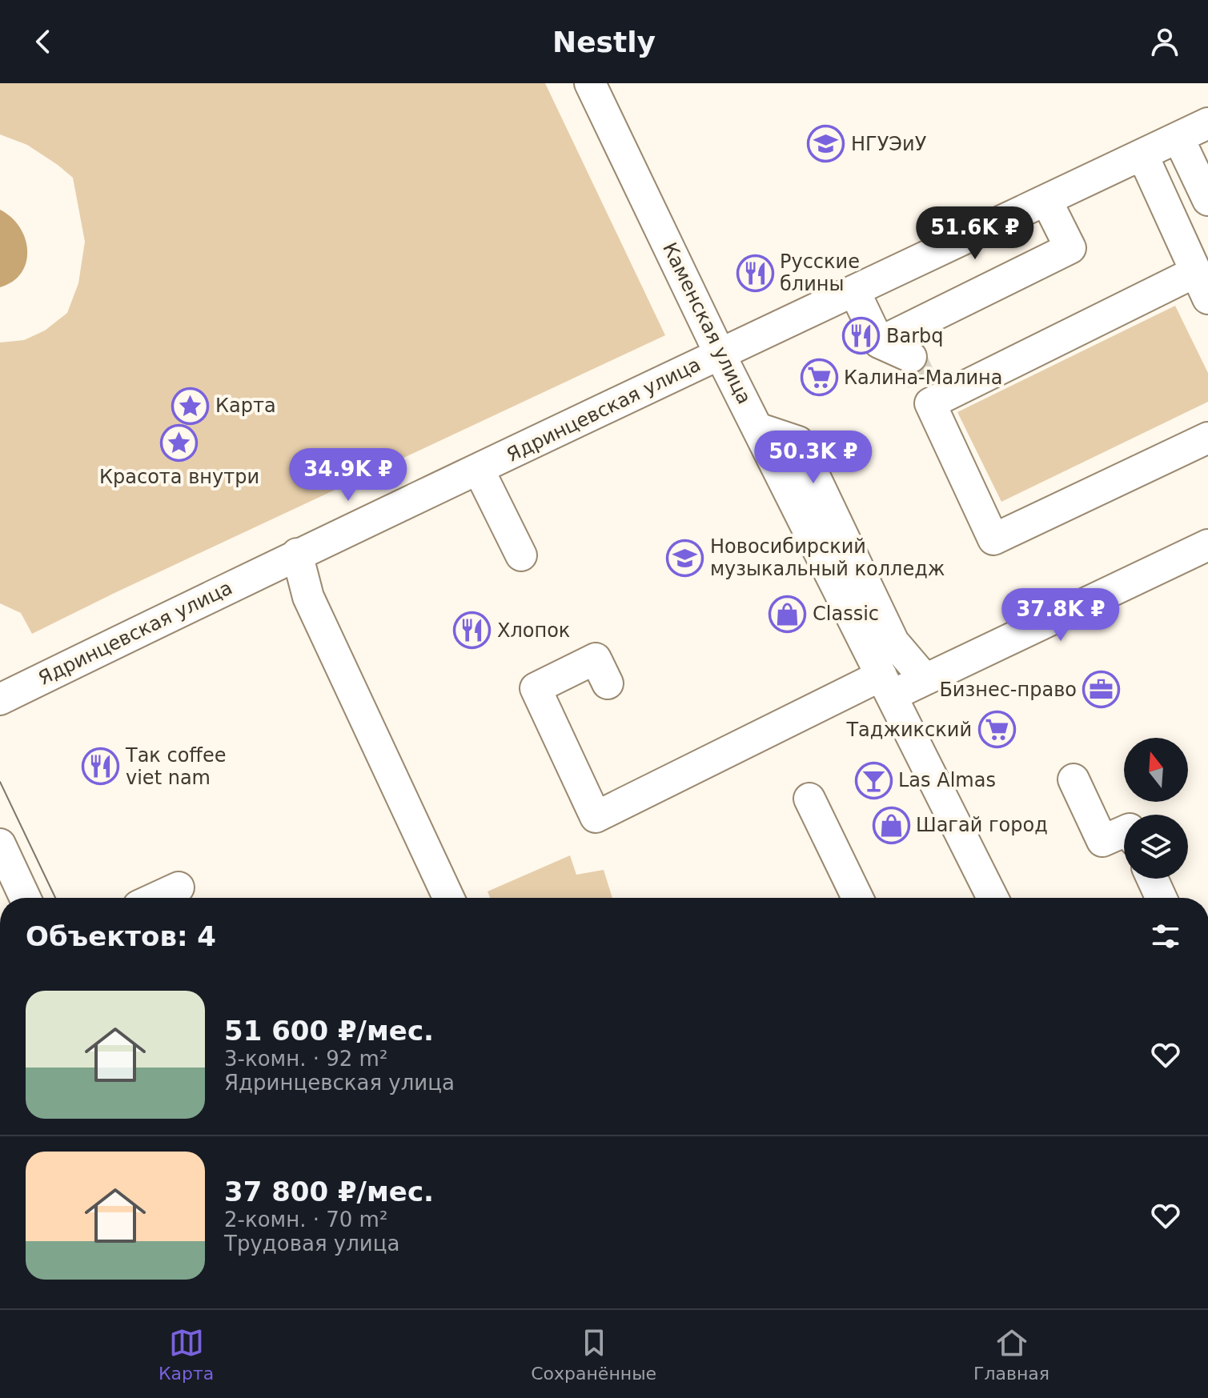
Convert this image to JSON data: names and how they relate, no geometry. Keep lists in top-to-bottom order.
{
  "streets": {
    "street": ["Каменская улица", "Ядринцевская улица"]
  },
  "crossings": [
    ["Каменская улица", "Ядринцевская улица"]
  ],
  "places": {
    "school or university": ["НГУЭиУ", "Новосибирский музыкальный колледж"],
    "restaurant": [
      "Русские блины",
      "Barbq",
      "Хлопок",
      "Так coffee viet nam"
    ],
    "supermarket": ["Калина-Малина", "Таджикский"],
    "place": ["Карта", "Красота внутри"],
    "shop": ["Classic", "Шагай город"],
    "office": ["Бизнес-право"],
    "bar": ["Las Almas"]
  },
  "north": "top",
  "page": {
    "header": "Nestly",
    "price": [
      "51.6K ₽",
      "50.3K ₽",
      "34.9K ₽",
      "37.8K ₽"
    ],
    "heading": "Объектов: 4",
    "list": [
      {
        "name": "51 600 ₽/мес.",
        "note": "3-комн. · 92 m² · Ядринцевская улица"
      },
      {
        "name": "37 800 ₽/мес.",
        "note": "2-комн. · 70 m² · Трудовая улица"
      }
    ],
    "tabs": ["Карта", "Сохранённые", "Главная"]
  }
}
